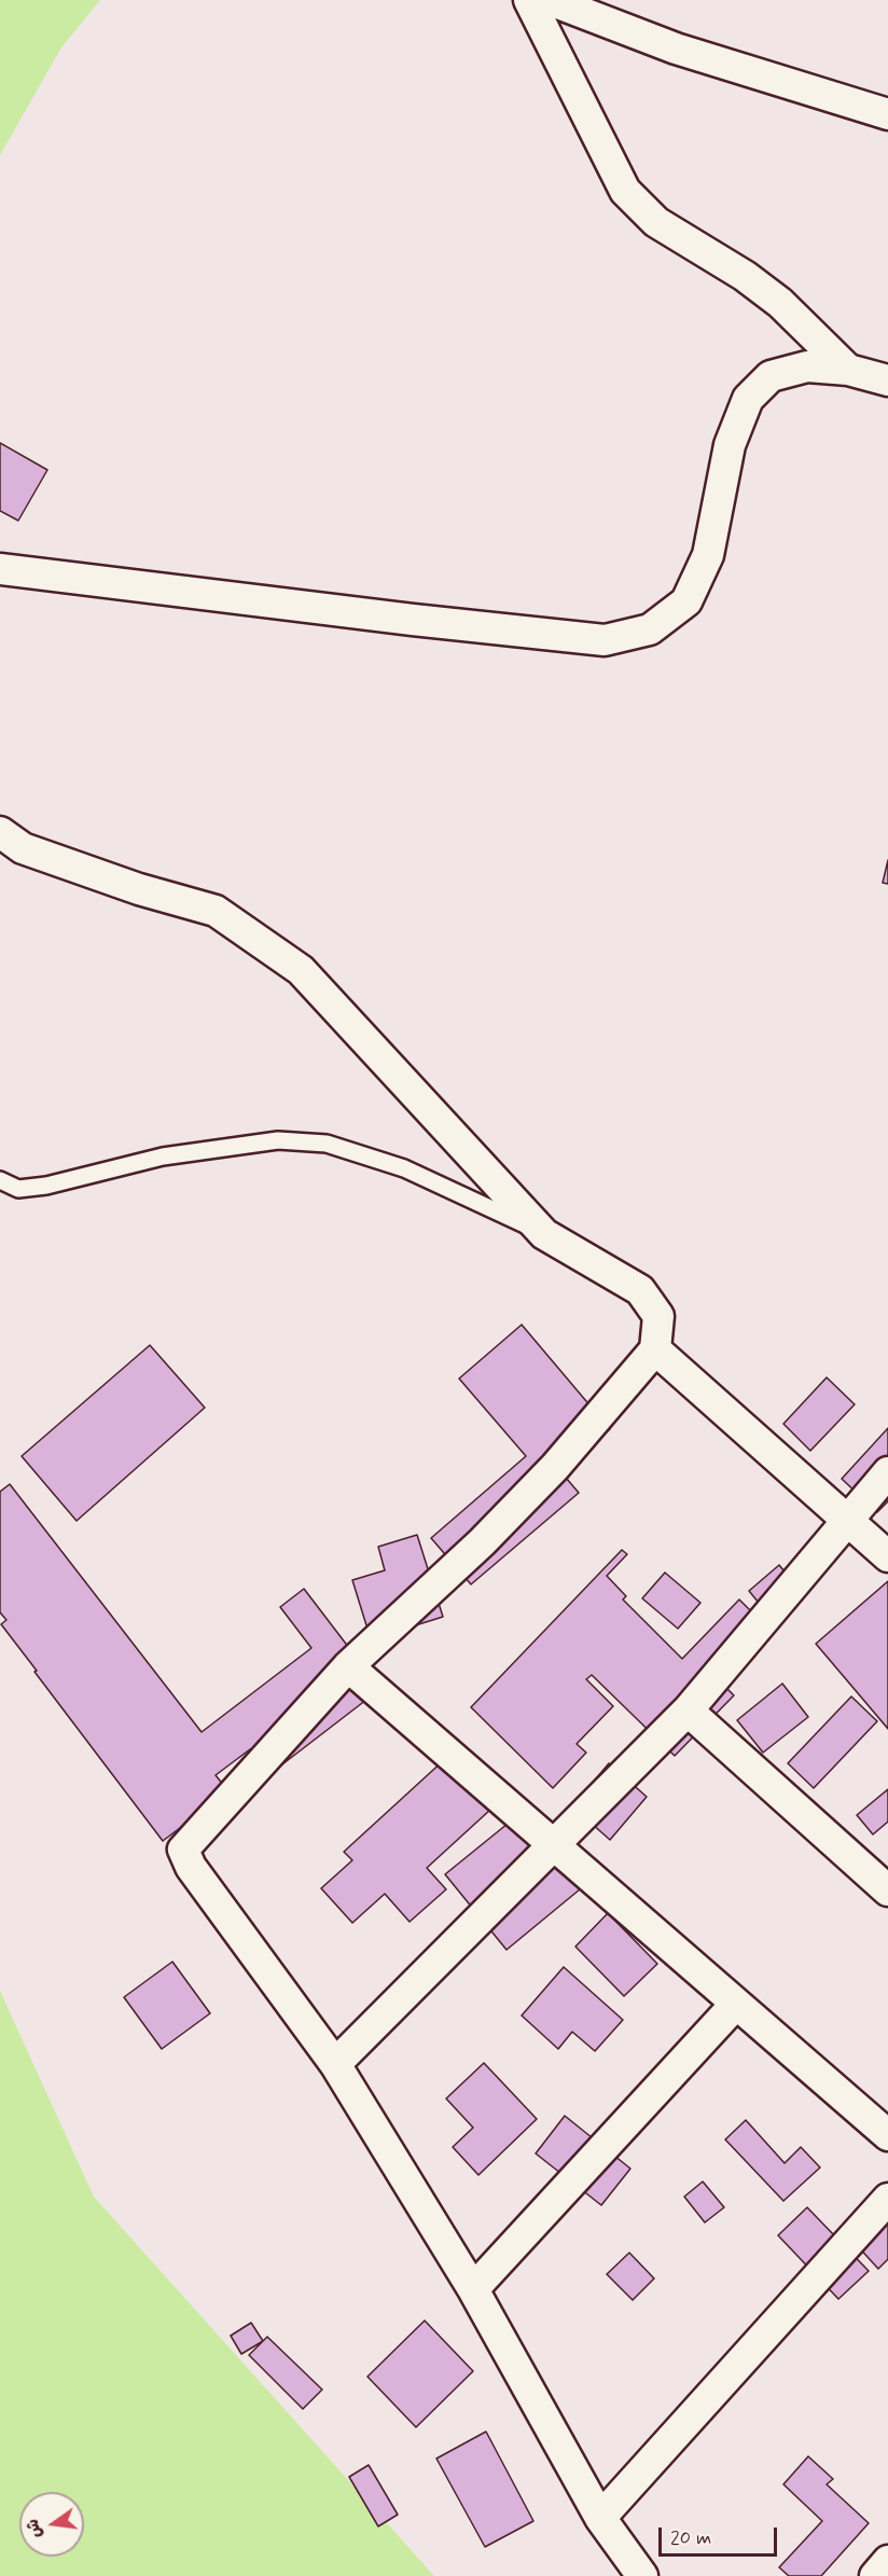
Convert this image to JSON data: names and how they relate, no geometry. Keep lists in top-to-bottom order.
{
  "scale_bar": "20 m",
  "north": "left"
}
